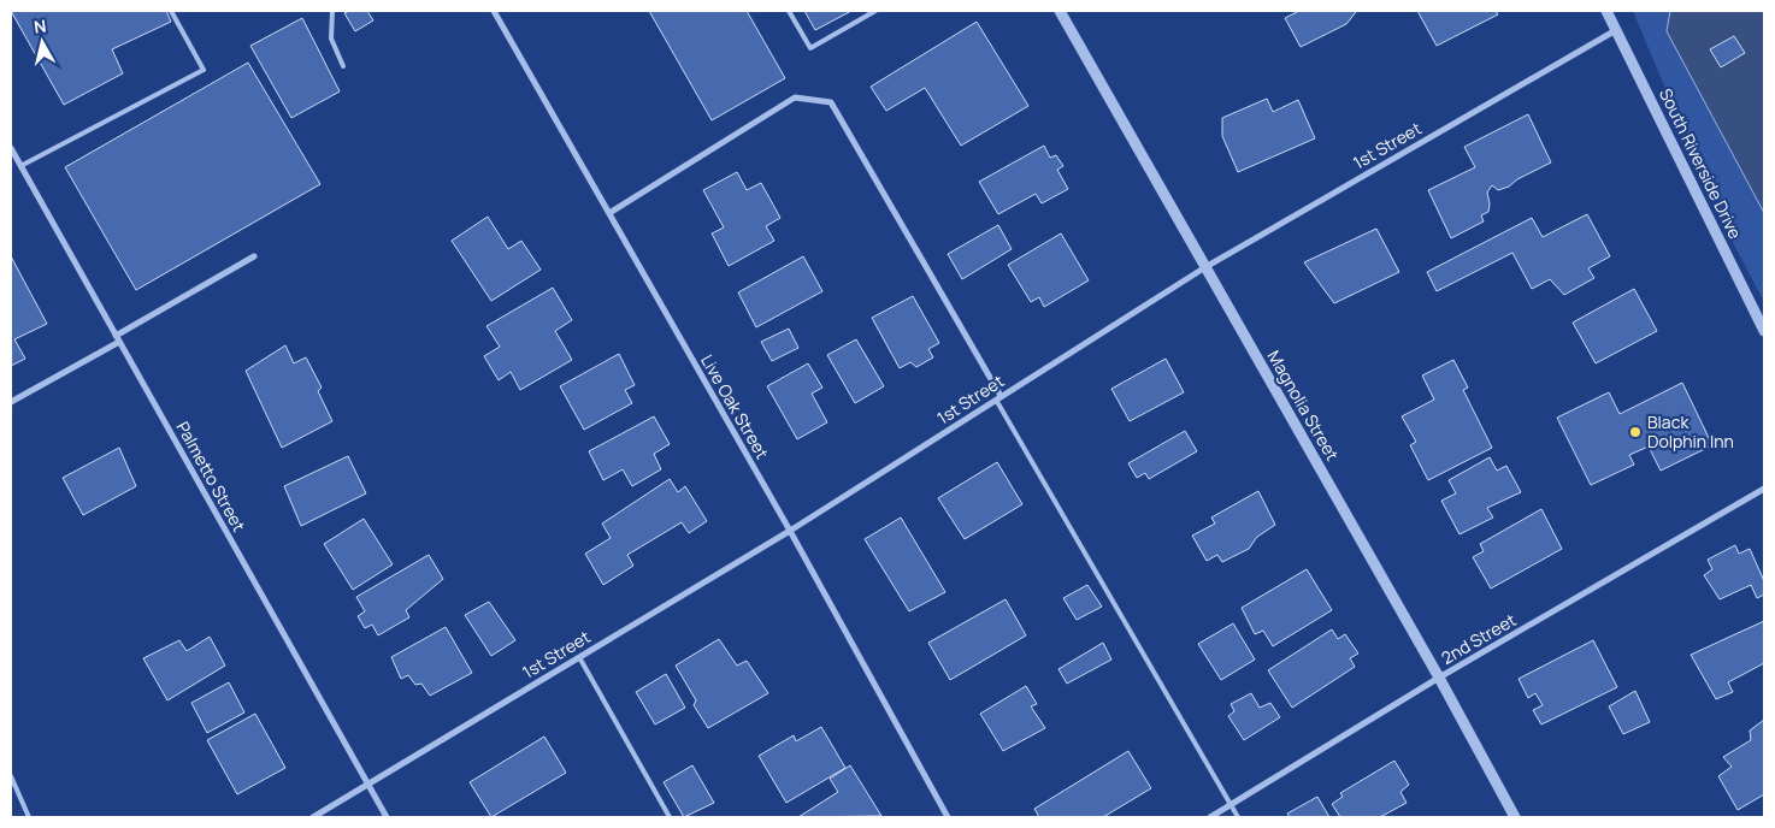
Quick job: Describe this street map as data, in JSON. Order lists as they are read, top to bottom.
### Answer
{
  "streets": {
    "street": [
      "1st Street",
      "South Riverside Drive",
      "Magnolia Street",
      "Live Oak Street",
      "Palmetto Street",
      "2nd Street"
    ]
  },
  "crossings": [
    ["1st Street", "South Riverside Drive"],
    ["1st Street", "Magnolia Street"],
    ["1st Street", "Live Oak Street"],
    ["1st Street", "Palmetto Street"],
    ["Magnolia Street", "2nd Street"]
  ],
  "places": ["Black Dolphin Inn"],
  "north": "top"
}
